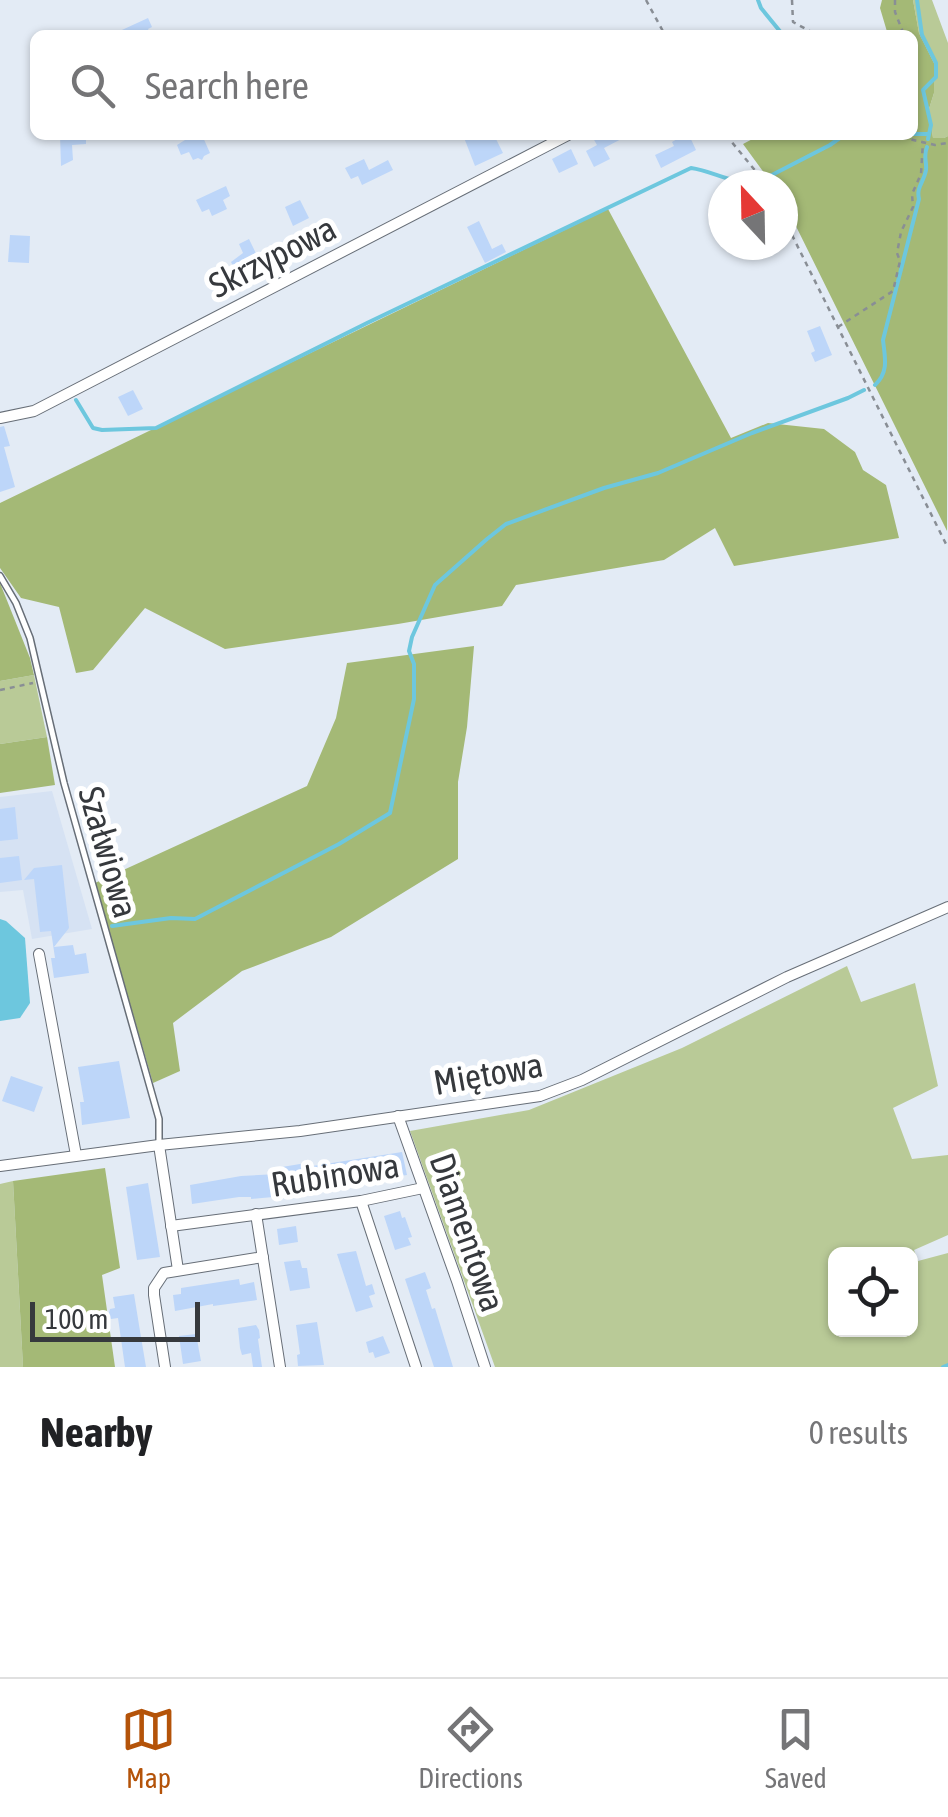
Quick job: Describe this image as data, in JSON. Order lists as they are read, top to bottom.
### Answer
{
  "streets": {
    "street": [
      "Skrzypowa",
      "Miętowa",
      "Rubinowa",
      "Diamentowa"
    ],
    "lane": ["Szałwiowa"]
  },
  "crossings": [
    ["Szałwiowa", "Miętowa"],
    ["Miętowa", "Diamentowa"],
    ["Rubinowa", "Diamentowa"]
  ],
  "scale_bar": "100 m",
  "north": "top",
  "page": {
    "search": "Search here",
    "scale": "100 m",
    "heading": ["Nearby", "0 results"],
    "nav": ["Map", "Directions", "Saved"]
  }
}
